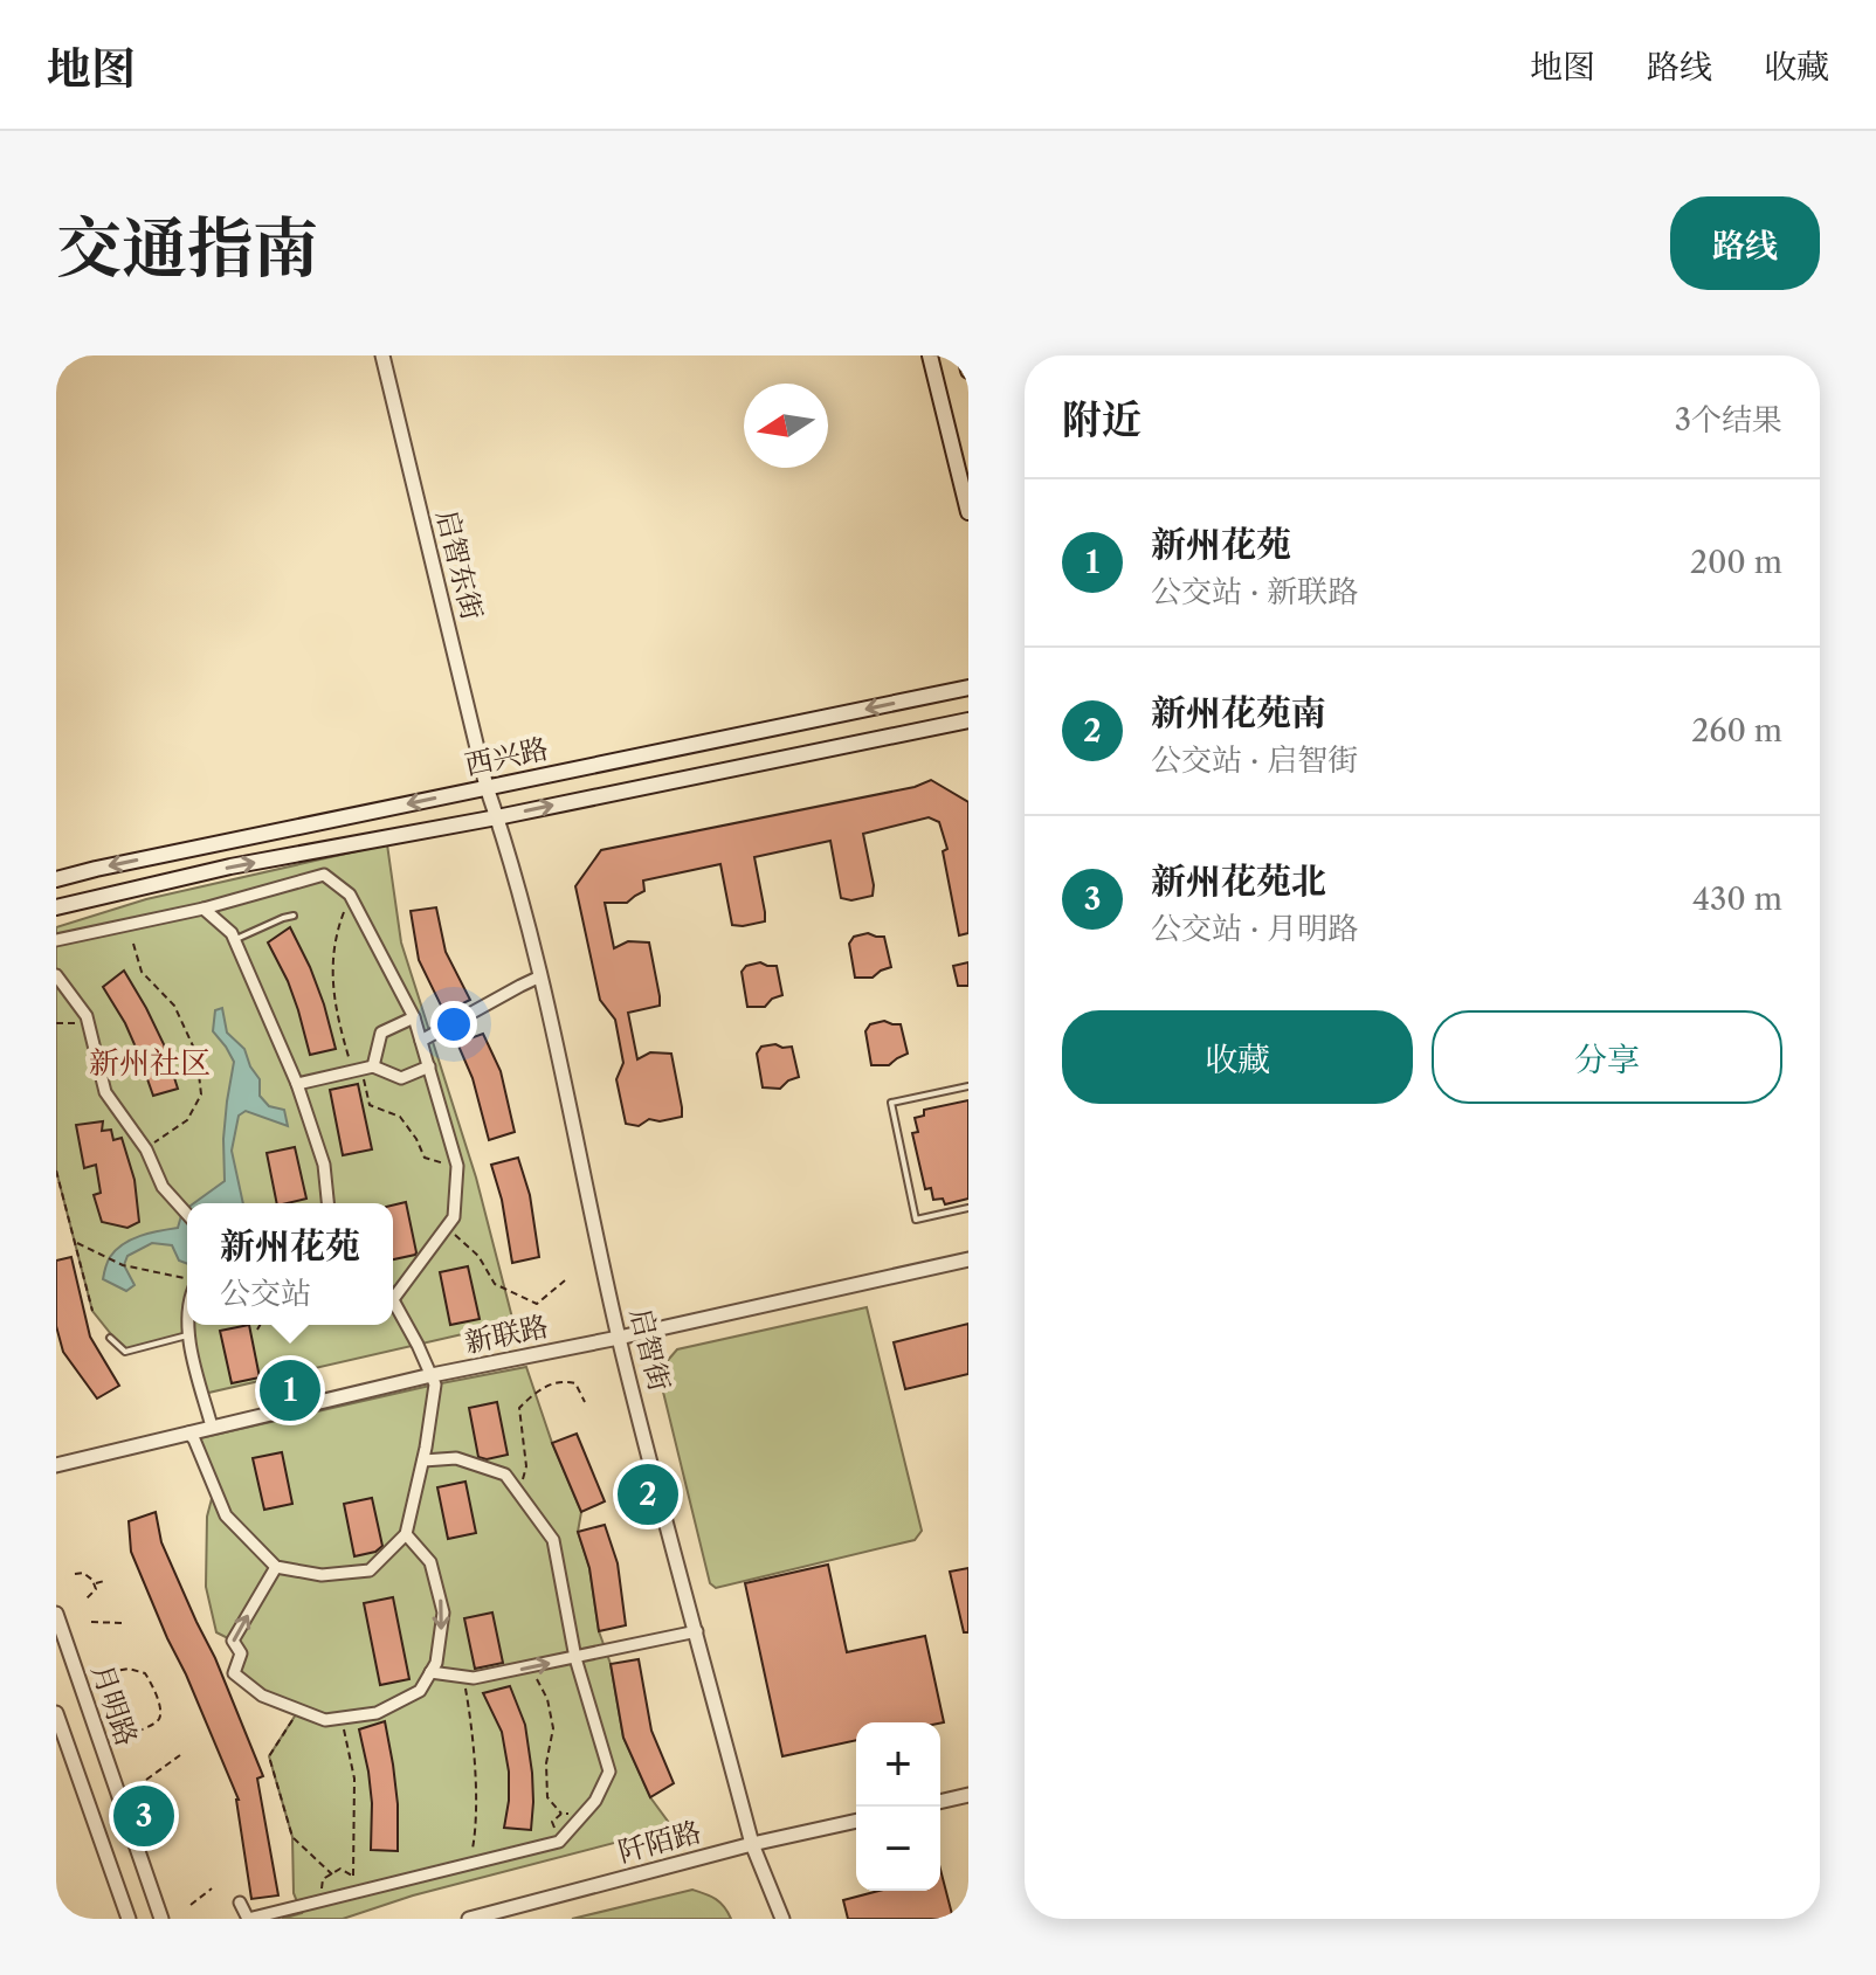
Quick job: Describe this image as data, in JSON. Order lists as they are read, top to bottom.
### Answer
{
  "streets": {
    "main road": ["西兴路"],
    "street": [
      "启智东街",
      "新联路",
      "启智街",
      "月明路",
      "阡陌路"
    ]
  },
  "crossings": [
    ["启智东街", "西兴路"],
    ["启智东街", "启智街"],
    ["西兴路", "启智街"],
    ["新联路", "启智街"],
    ["启智街", "阡陌路"]
  ],
  "districts": ["新州社区"],
  "north": "left",
  "page": {
    "header": "地图",
    "nav": ["地图", "路线", "收藏"],
    "title": "交通指南",
    "buttons": [
      "路线",
      ["收藏", "分享"]
    ],
    "heading": ["附近", "3个结果"],
    "list": [
      {
        "mark": "1",
        "name": "新州花苑",
        "note": "公交站 · 新联路",
        "value": "200 m"
      },
      {
        "mark": "2",
        "name": "新州花苑南",
        "note": "公交站 · 启智街",
        "value": "260 m"
      },
      {
        "mark": "3",
        "name": "新州花苑北",
        "note": "公交站 · 月明路",
        "value": "430 m"
      }
    ],
    "popup": ["新州花苑", "公交站"],
    "pins": ["1", "2", "3"],
    "map_buttons": ["+", "−"]
  }
}
